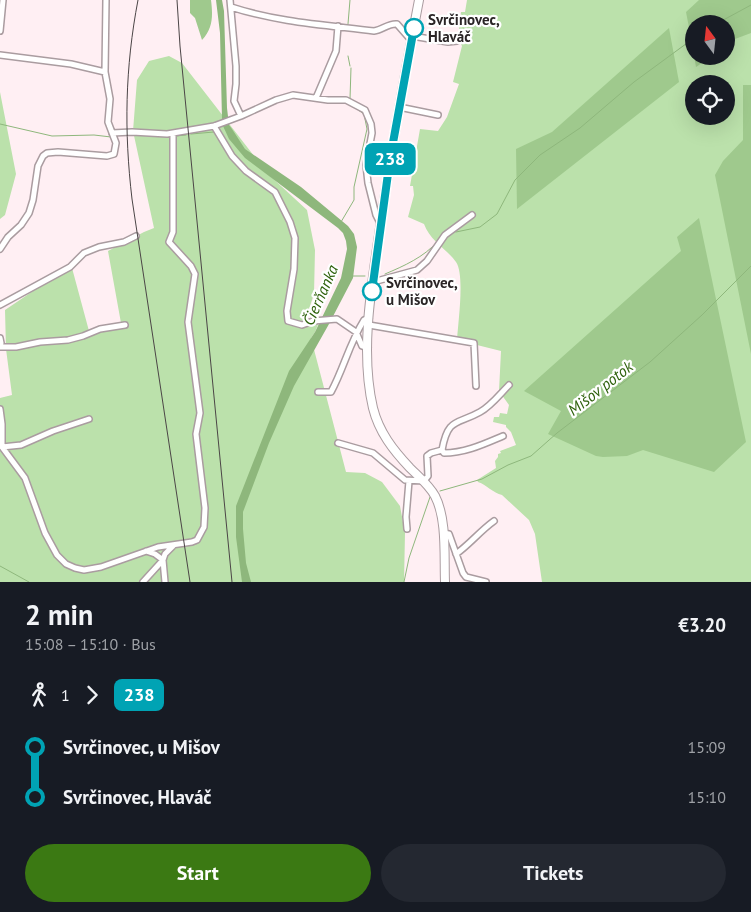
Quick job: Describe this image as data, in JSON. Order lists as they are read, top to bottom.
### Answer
{
  "water": ["Čierňanka", "Mišov potok"],
  "places": ["Svrčinovec, Hlaváč", "Svrčinovec, u Mišov"],
  "lines": ["bus line 238"],
  "north": "top",
  "page": {
    "on_map": "238",
    "heading": ["2 min", "15:08 – 15:10 · Bus", "€3.20"],
    "legs": ["1", "238"],
    "list": [
      {
        "name": "Svrčinovec, u Mišov",
        "value": "15:09"
      },
      {
        "name": "Svrčinovec, Hlaváč",
        "value": "15:10"
      }
    ],
    "buttons": ["Start", "Tickets"]
  }
}
